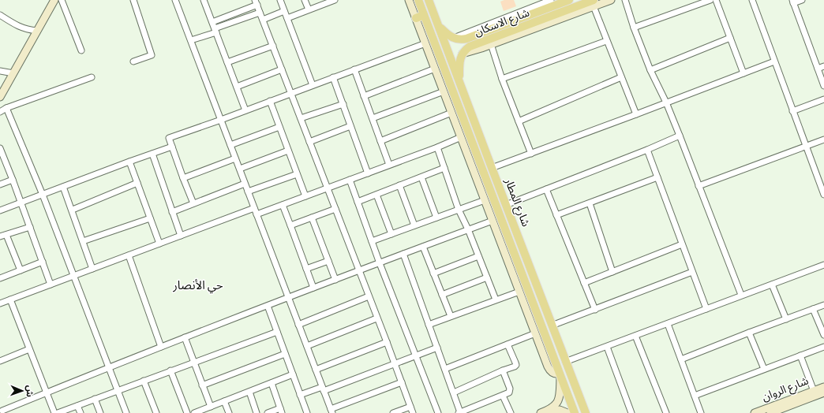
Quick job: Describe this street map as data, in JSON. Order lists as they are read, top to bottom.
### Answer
{
  "streets": {
    "main road": ["شارع الاسكان", "شارع المطار"],
    "street": ["شارع الروان"]
  },
  "crossings": [
    ["شارع الاسكان", "شارع المطار"]
  ],
  "districts": ["حي الأنصار"],
  "north": "right"
}
